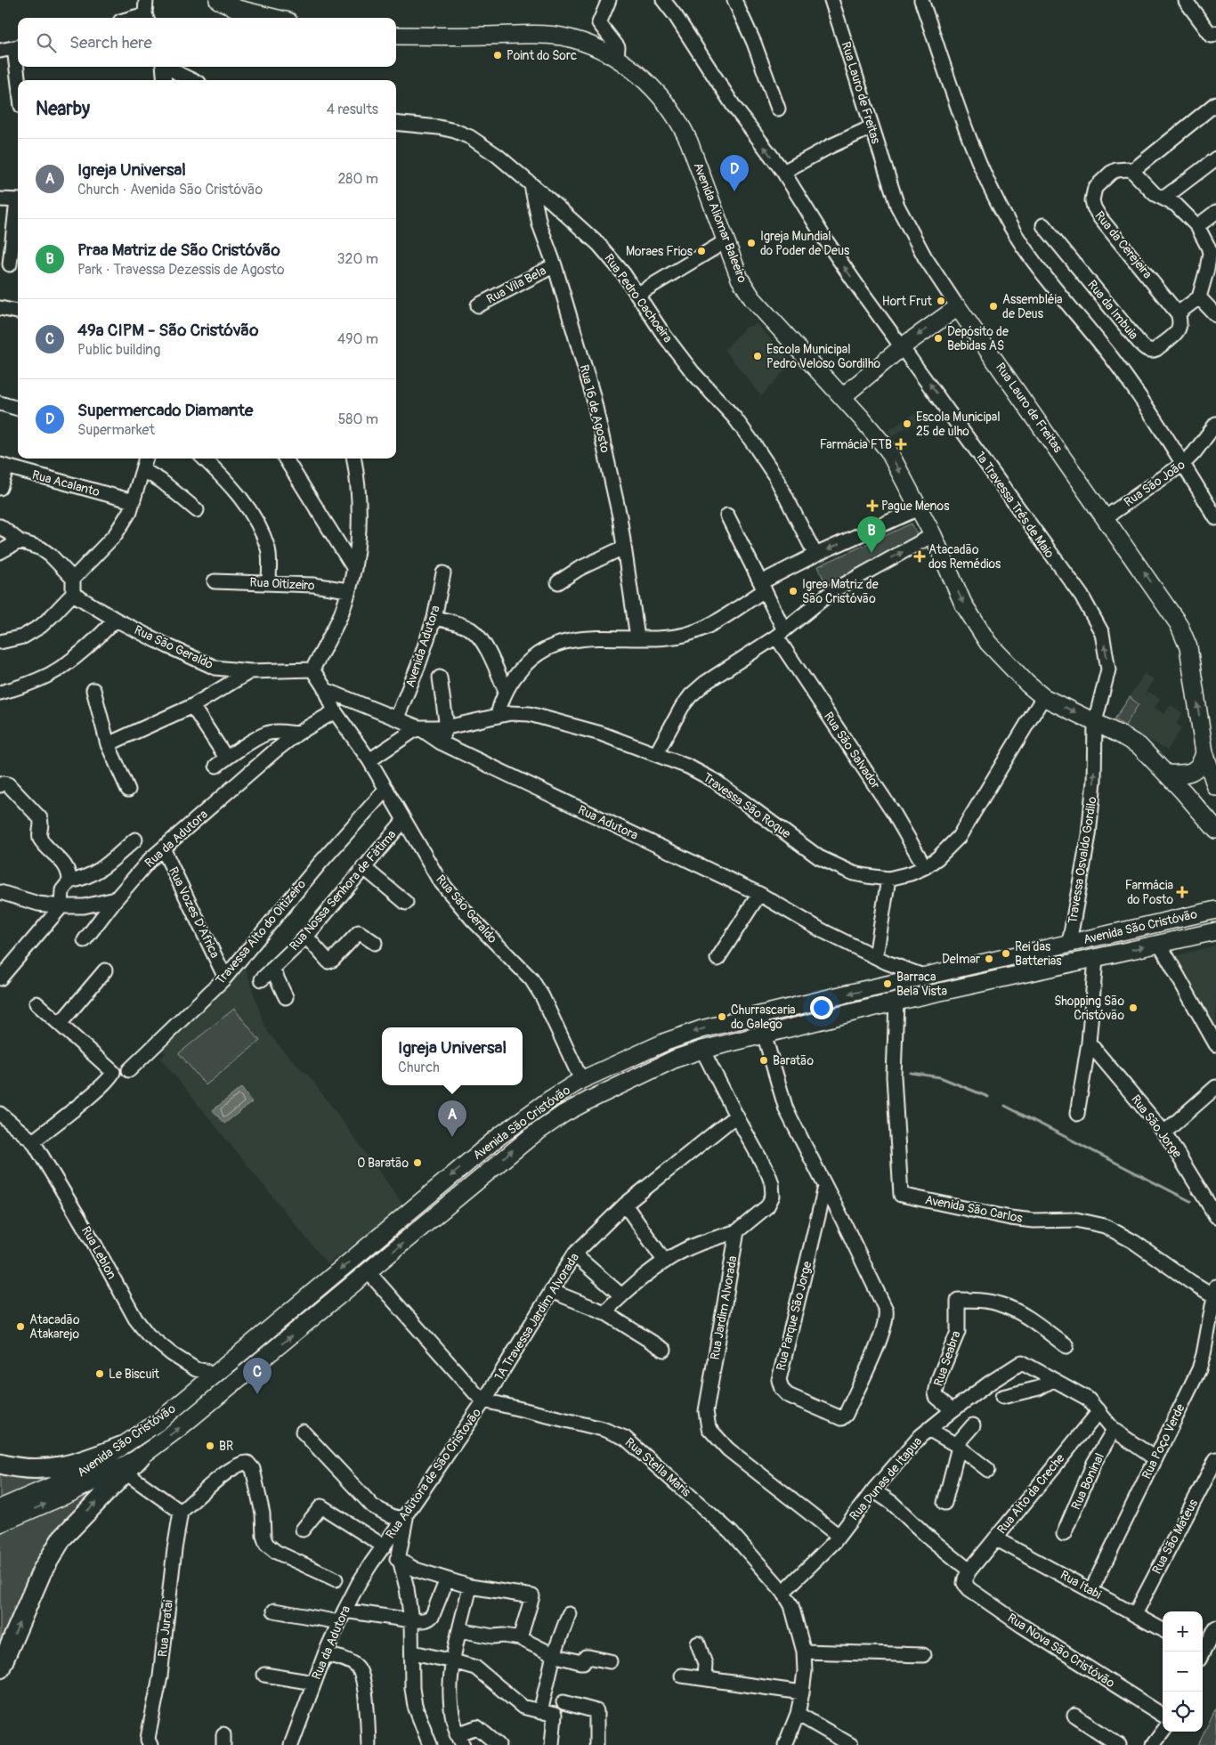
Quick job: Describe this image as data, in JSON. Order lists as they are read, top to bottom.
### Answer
{
  "streets": {
    "main road": ["Rua Lauro de Freitas", "Avenida Aliomar Baleeiro", "Avenida São Cristóvão"],
    "street": [
      "Rua da Cerejeira",
      "Rua Vila Bela",
      "Rua Pedro Cachoeira",
      "Rua da Imbuia",
      "Rua 16 de Agosto",
      "Rua Acalanto",
      "Rua São João",
      "1ª Travessa Três de Maio",
      "Rua Oitizeiro",
      "Avenida Adutora",
      "Rua São Geraldo",
      "Rua São Salvador",
      "Travessa São Roque",
      "Rua Adutora",
      "Rua da Adutora",
      "Travessa Osvaldo Gordilo",
      "Rua Nossa Senhora de Fàtima",
      "Rua Vozes D'Africa",
      "Travessa Alto do Oitizeiro",
      "Rua São Jorge",
      "Avenida São Carlos",
      "Rua Leblon",
      "Rua Jardim Alvorada",
      "Rua Parque São Jorge",
      "1A Travessa Jardim Alvorada",
      "Rua Seabra",
      "Rua Poço Verde",
      "Rua Stella Maris",
      "Rua Adutora de São Cristovão",
      "Rua Dunas de Itapua",
      "Rua Boninal",
      "Rua Alto da Creche",
      "Rua São Mateus",
      "Rua Itabi",
      "Rua Juratai",
      "Rua Nova São Cristóvão"
    ]
  },
  "crossings": [
    ["Rua Lauro de Freitas", "Rua São João"],
    ["Avenida Aliomar Baleeiro", "1ª Travessa Três de Maio"],
    ["Avenida Aliomar Baleeiro", "Travessa São Roque"],
    ["Avenida Aliomar Baleeiro", "Travessa Osvaldo Gordilo"],
    ["Rua da Cerejeira", "Rua da Imbuia"],
    ["Rua Vila Bela", "Rua 16 de Agosto"],
    ["Rua Pedro Cachoeira", "Rua 16 de Agosto"],
    ["1ª Travessa Três de Maio", "Travessa Osvaldo Gordilo"],
    ["Avenida Adutora", "Rua Adutora"],
    ["Rua São Geraldo", "Rua Adutora"],
    ["Rua São Geraldo", "Rua da Adutora"],
    ["Rua São Geraldo", "Rua Nossa Senhora de Fàtima"],
    ["Rua São Geraldo", "Avenida São Cristóvão"],
    ["Rua São Geraldo", "Travessa Alto do Oitizeiro"],
    ["Rua São Salvador", "Travessa São Roque"],
    ["Travessa São Roque", "Rua Adutora"],
    ["Rua Adutora", "Avenida São Cristóvão"],
    ["Rua da Adutora", "Rua Vozes D'Africa"],
    ["Rua da Adutora", "Rua Adutora de São Cristovão"],
    ["Travessa Osvaldo Gordilo", "Avenida São Cristóvão"],
    ["Rua Vozes D'Africa", "Travessa Alto do Oitizeiro"],
    ["Avenida São Cristóvão", "Avenida São Carlos"],
    ["Avenida São Cristóvão", "Rua Leblon"],
    ["Avenida São Cristóvão", "Rua Parque São Jorge"],
    ["Avenida São Cristóvão", "Rua Stella Maris"],
    ["Avenida São Carlos", "Rua Poço Verde"],
    ["Rua Jardim Alvorada", "Rua Dunas de Itapua"],
    ["1A Travessa Jardim Alvorada", "Rua Stella Maris"],
    ["1A Travessa Jardim Alvorada", "Rua Adutora de São Cristovão"],
    ["Rua Seabra", "Rua Dunas de Itapua"],
    ["Rua Poço Verde", "Rua Itabi"],
    ["Rua Stella Maris", "Rua Adutora de São Cristovão"],
    ["Rua Stella Maris", "Rua Dunas de Itapua"],
    ["Rua Dunas de Itapua", "Rua Nova São Cristóvão"],
    ["Rua Alto da Creche", "Rua Itabi"],
    ["Rua Alto da Creche", "Rua Nova São Cristóvão"],
    ["Rua São Mateus", "Rua Itabi"]
  ],
  "one_way": ["1ª Travessa Três de Maio", "Travessa Osvaldo Gordilo"],
  "places": {
    "other": [
      "Point do Sorc",
      "Igreja Mundial do Poder de Deus",
      "Moraes Frios",
      "Hort Frut",
      "Assembléia de Deus",
      "Depósito de Bebidas AS",
      "Escola Municipal Pedro Veloso Gordilho",
      "Escola Municipal 25 de ulho",
      "Igrea Matriz de São Cristóvão",
      "Rei das Batterias",
      "Delmar",
      "Barraca Bela Vista",
      "Shopping São Cristóvão",
      "Churrascaria do Galego",
      "Baratão",
      "O Baratão",
      "Atacadão Atakarejo",
      "Le Biscuit",
      "BR"
    ],
    "health": [
      "Farmácia FTB",
      "Pague Menos",
      "Atacadão dos Remédios",
      "Farmácia do Posto"
    ]
  },
  "page": {
    "search": "Search here",
    "heading": ["Nearby", "4 results"],
    "list": [
      {
        "mark": "A",
        "name": "Igreja Universal",
        "note": "Church · Avenida São Cristóvão",
        "value": "280 m"
      },
      {
        "mark": "B",
        "name": "Praa Matriz de São Cristóvão",
        "note": "Park · Travessa Dezessis de Agosto",
        "value": "320 m"
      },
      {
        "mark": "C",
        "name": "49ª CIPM - São Cristóvão",
        "note": "Public building",
        "value": "490 m"
      },
      {
        "mark": "D",
        "name": "Supermercado Diamante",
        "note": "Supermarket",
        "value": "580 m"
      }
    ],
    "pins": [
      "D",
      "B",
      "A",
      "C"
    ],
    "popup": ["Igreja Universal", "Church"],
    "map_buttons": ["+", "−"]
  }
}
